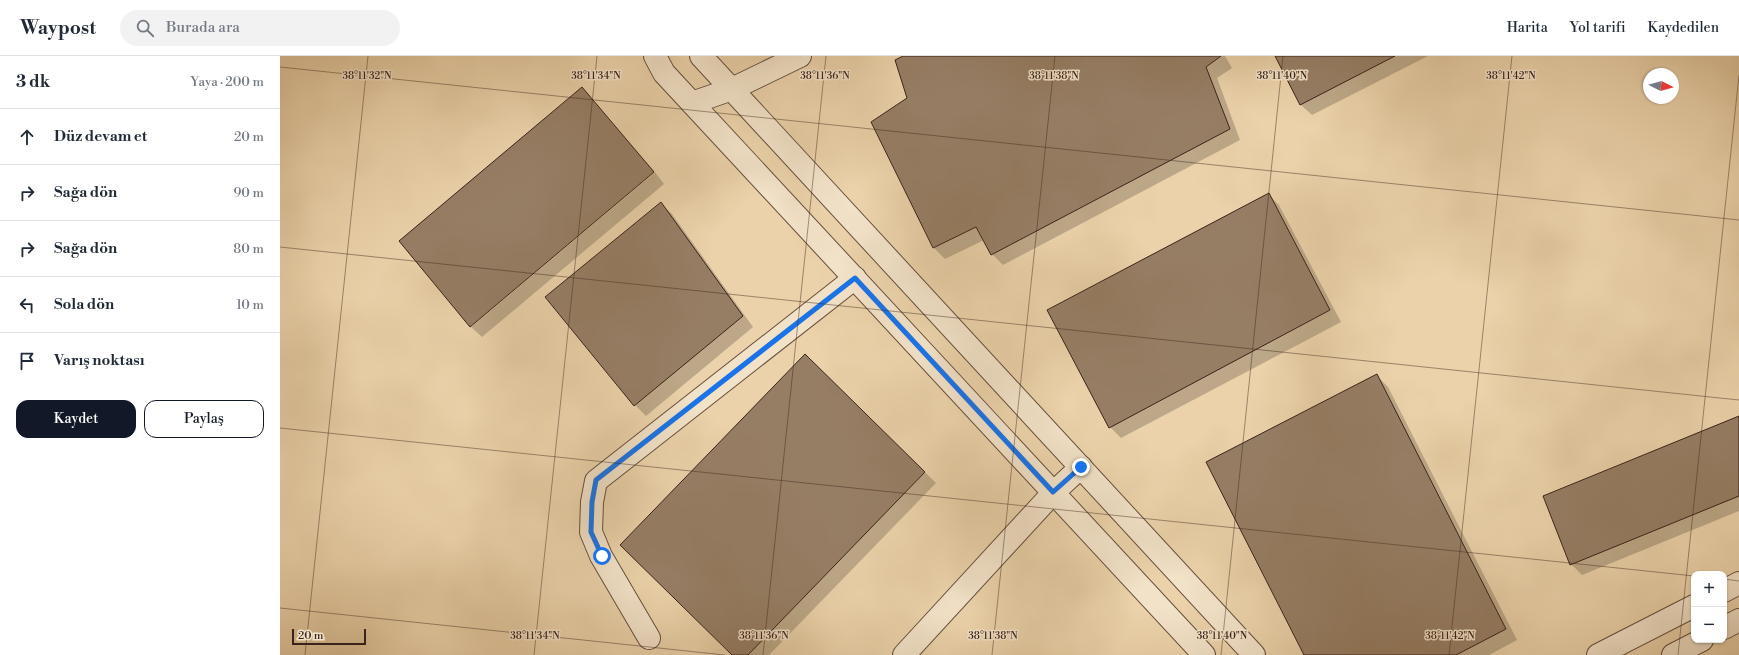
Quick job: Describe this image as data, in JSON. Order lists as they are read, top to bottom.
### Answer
{
  "scale_bar": "20 m",
  "north": "right",
  "page": {
    "header": "Waypost",
    "search": "Burada ara",
    "nav": ["Harita", "Yol tarifi", "Kaydedilen"],
    "heading": ["3 dk", "Yaya · 200 m"],
    "list": [
      ["Düz devam et", "20 m"],
      ["Sağa dön", "90 m"],
      ["Sağa dön", "80 m"],
      ["Sola dön", "10 m"],
      "Varış noktası"
    ],
    "buttons": ["Kaydet", "Paylaş"],
    "map_buttons": ["+", "−"],
    "scale": "20 m"
  },
  "coordinates": [
    "38°11'32\"N",
    "38°11'34\"N",
    "38°11'36\"N",
    "38°11'38\"N",
    "38°11'40\"N",
    "38°11'42\"N"
  ]
}
